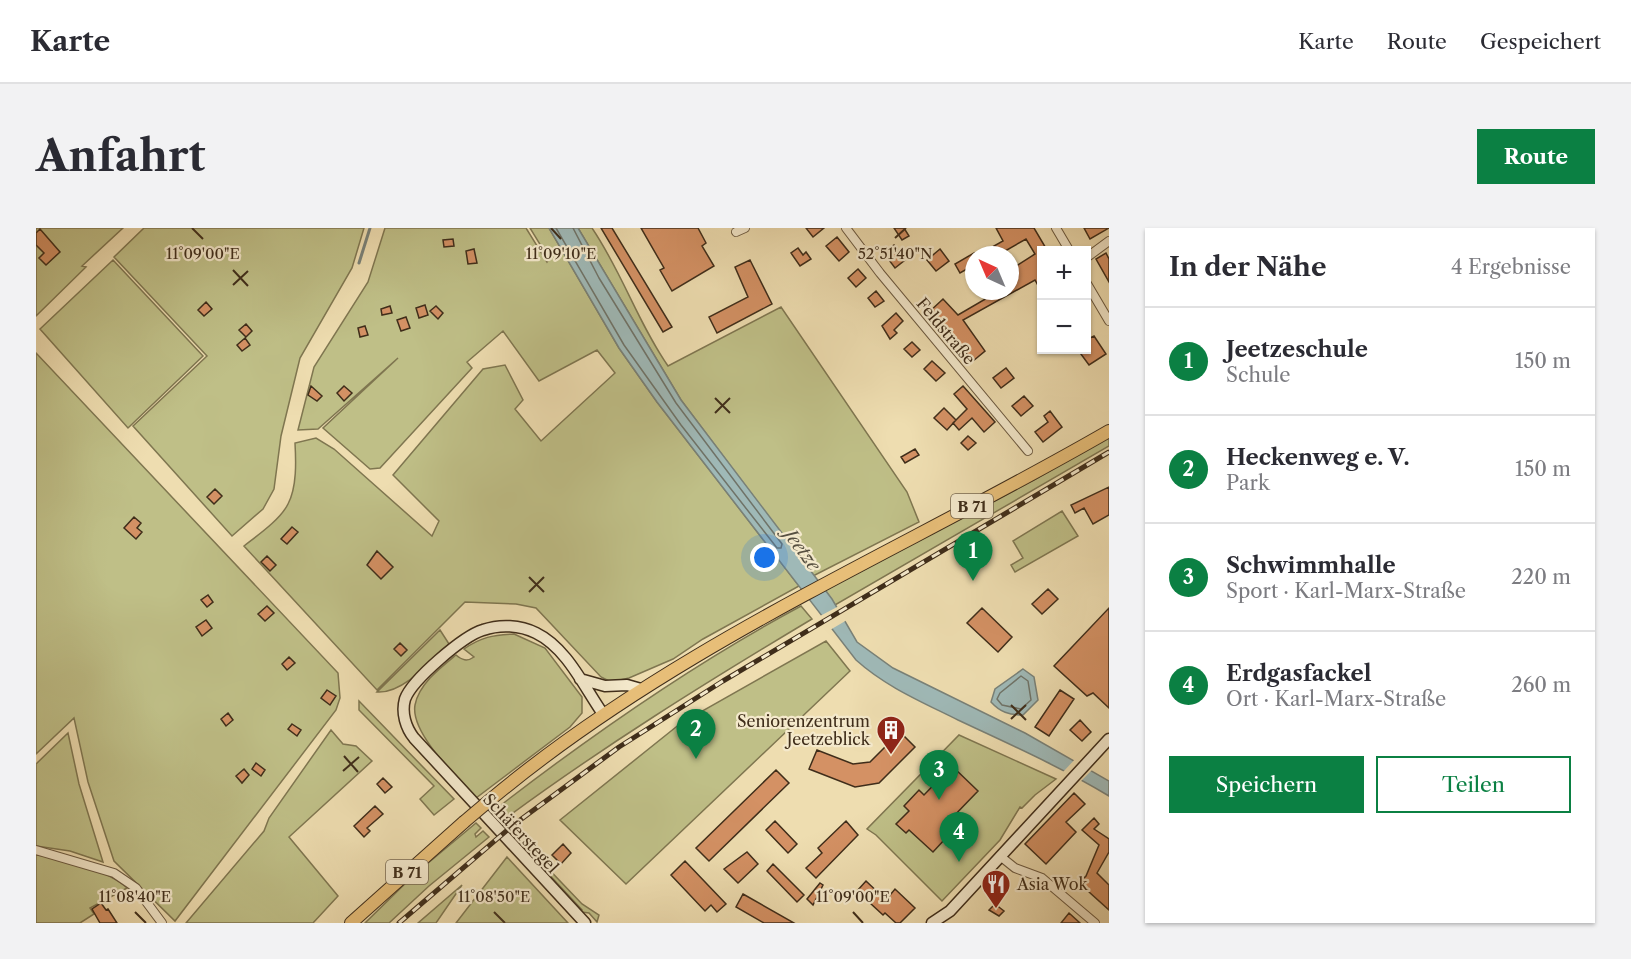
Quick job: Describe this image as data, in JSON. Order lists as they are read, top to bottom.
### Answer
{
  "streets": {
    "main road": ["B 71", "Schäferstegel"],
    "street": ["Feldstraße"]
  },
  "water": ["Jeetze"],
  "places": {
    "building": ["Seniorenzentrum Jeetzeblick"],
    "restaurant": ["Asia Wok"]
  },
  "north": "top left",
  "page": {
    "header": "Karte",
    "nav": ["Karte", "Route", "Gespeichert"],
    "buttons": [
      "Route",
      ["Speichern", "Teilen"]
    ],
    "title": "Anfahrt",
    "heading": ["In der Nähe", "4 Ergebnisse"],
    "map_buttons": ["+", "−"],
    "list": [
      {
        "mark": "1",
        "name": "Jeetzeschule",
        "note": "Schule",
        "value": "150 m"
      },
      {
        "mark": "2",
        "name": "Heckenweg e. V.",
        "note": "Park",
        "value": "150 m"
      },
      {
        "mark": "3",
        "name": "Schwimmhalle",
        "note": "Sport · Karl-Marx-Straße",
        "value": "220 m"
      },
      {
        "mark": "4",
        "name": "Erdgasfackel",
        "note": "Ort · Karl-Marx-Straße",
        "value": "260 m"
      }
    ],
    "pins": [
      "1",
      "2",
      "3",
      "4"
    ]
  },
  "coordinates": [
    "52°51'40\"N",
    "11°09'00\"E",
    "11°09'10\"E",
    "11°08'40\"E",
    "11°08'50\"E"
  ]
}
